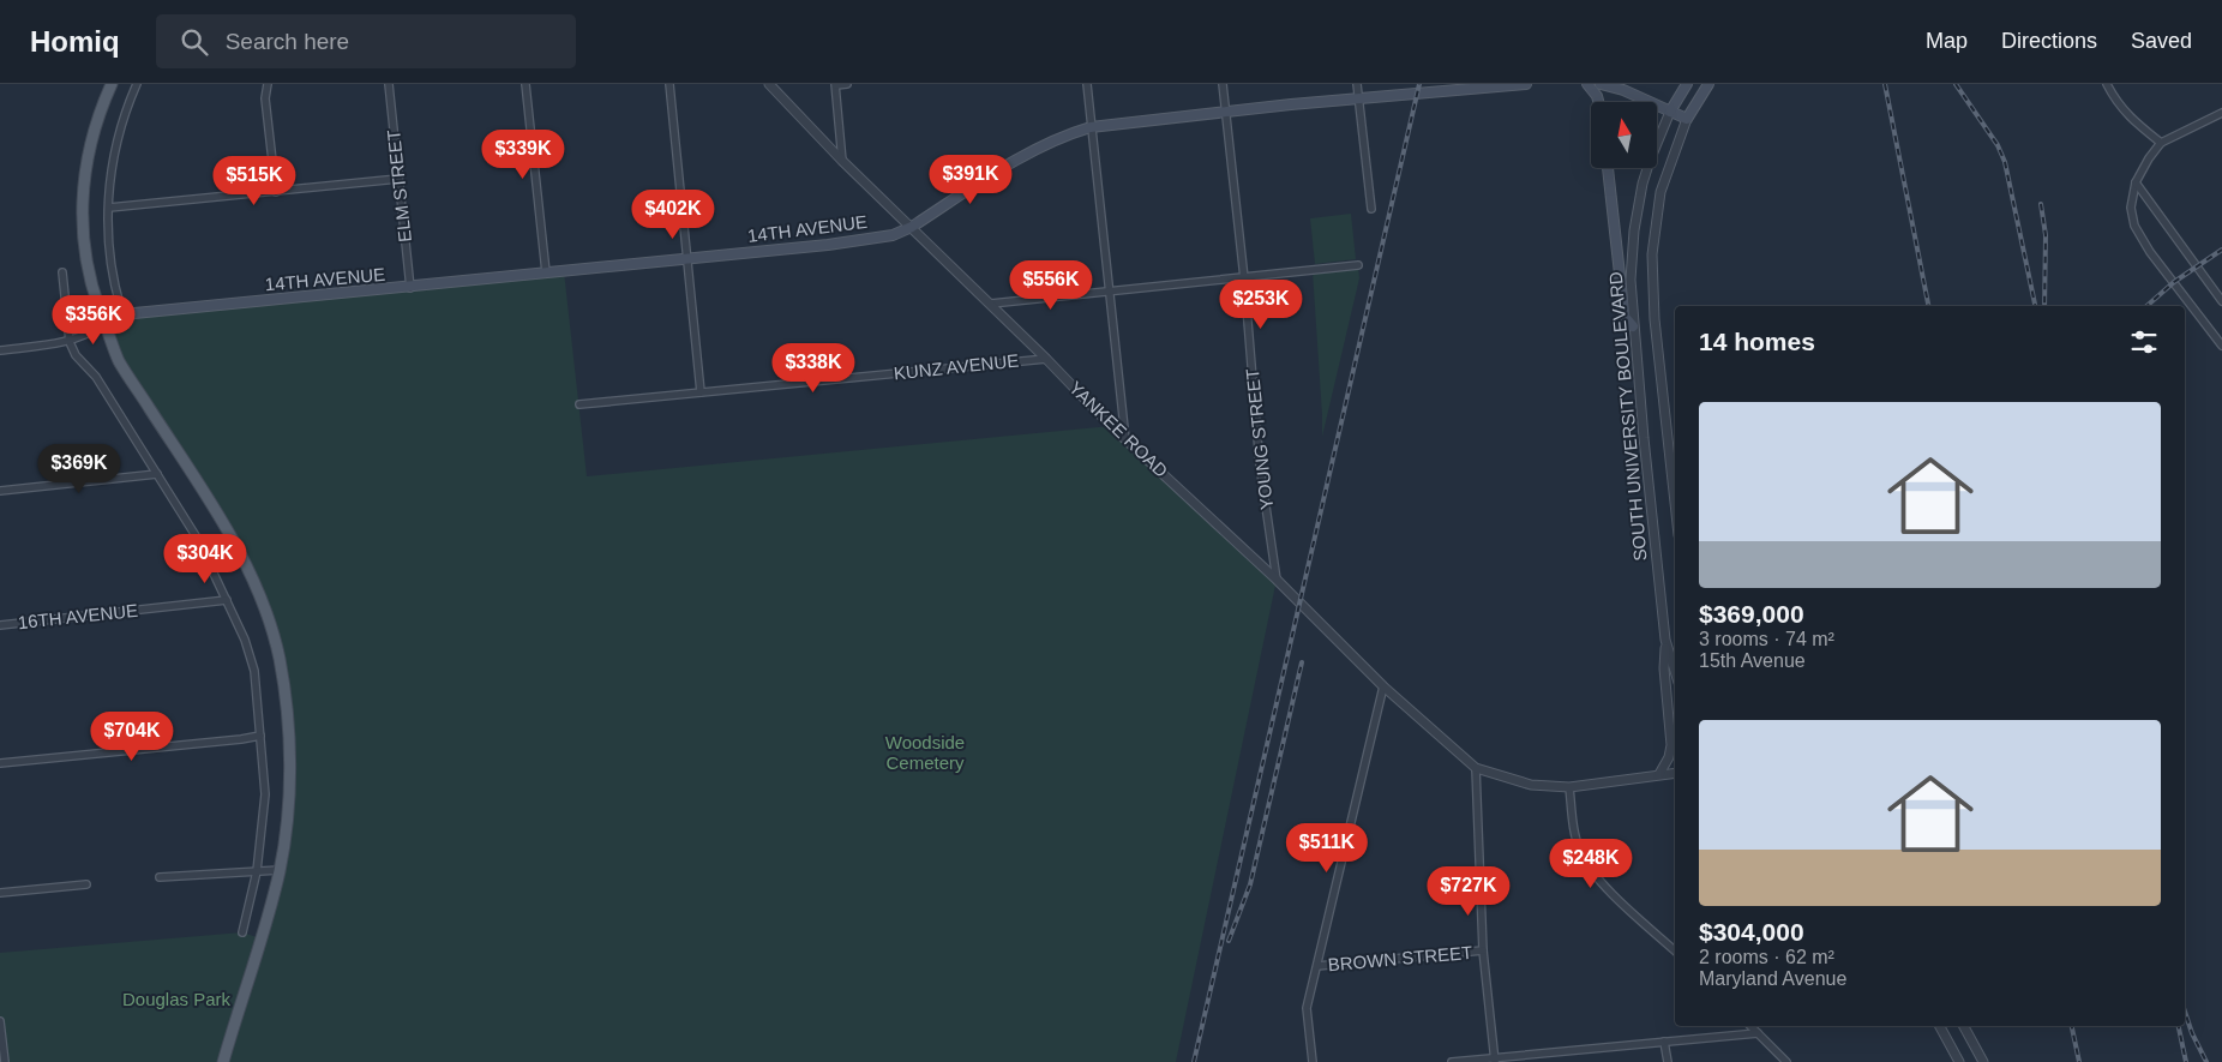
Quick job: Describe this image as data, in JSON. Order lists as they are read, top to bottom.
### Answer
{
  "streets": {
    "main road": ["14TH AVENUE", "SOUTH UNIVERSITY BOULEVARD"],
    "street": [
      "ELM STREET",
      "KUNZ AVENUE",
      "YANKEE ROAD",
      "YOUNG STREET",
      "16TH AVENUE",
      "BROWN STREET"
    ]
  },
  "crossings": [
    ["ELM STREET", "14TH AVENUE"],
    ["14TH AVENUE", "YANKEE ROAD"],
    ["14TH AVENUE", "YOUNG STREET"],
    ["KUNZ AVENUE", "YANKEE ROAD"],
    ["YANKEE ROAD", "YOUNG STREET"]
  ],
  "parks": ["Woodside Cemetery", "Douglas Park"],
  "north": "top",
  "page": {
    "header": "Homiq",
    "search": "Search here",
    "nav": ["Map", "Directions", "Saved"],
    "price": [
      "$339K",
      "$391K",
      "$515K",
      "$402K",
      "$556K",
      "$253K",
      "$356K",
      "$338K",
      "$369K",
      "$304K",
      "$704K",
      "$511K",
      "$248K",
      "$727K"
    ],
    "heading": "14 homes",
    "list": [
      {
        "name": "$369,000",
        "note": "3 rooms · 74 m² · 15th Avenue"
      },
      {
        "name": "$304,000",
        "note": "2 rooms · 62 m² · Maryland Avenue"
      }
    ]
  }
}
